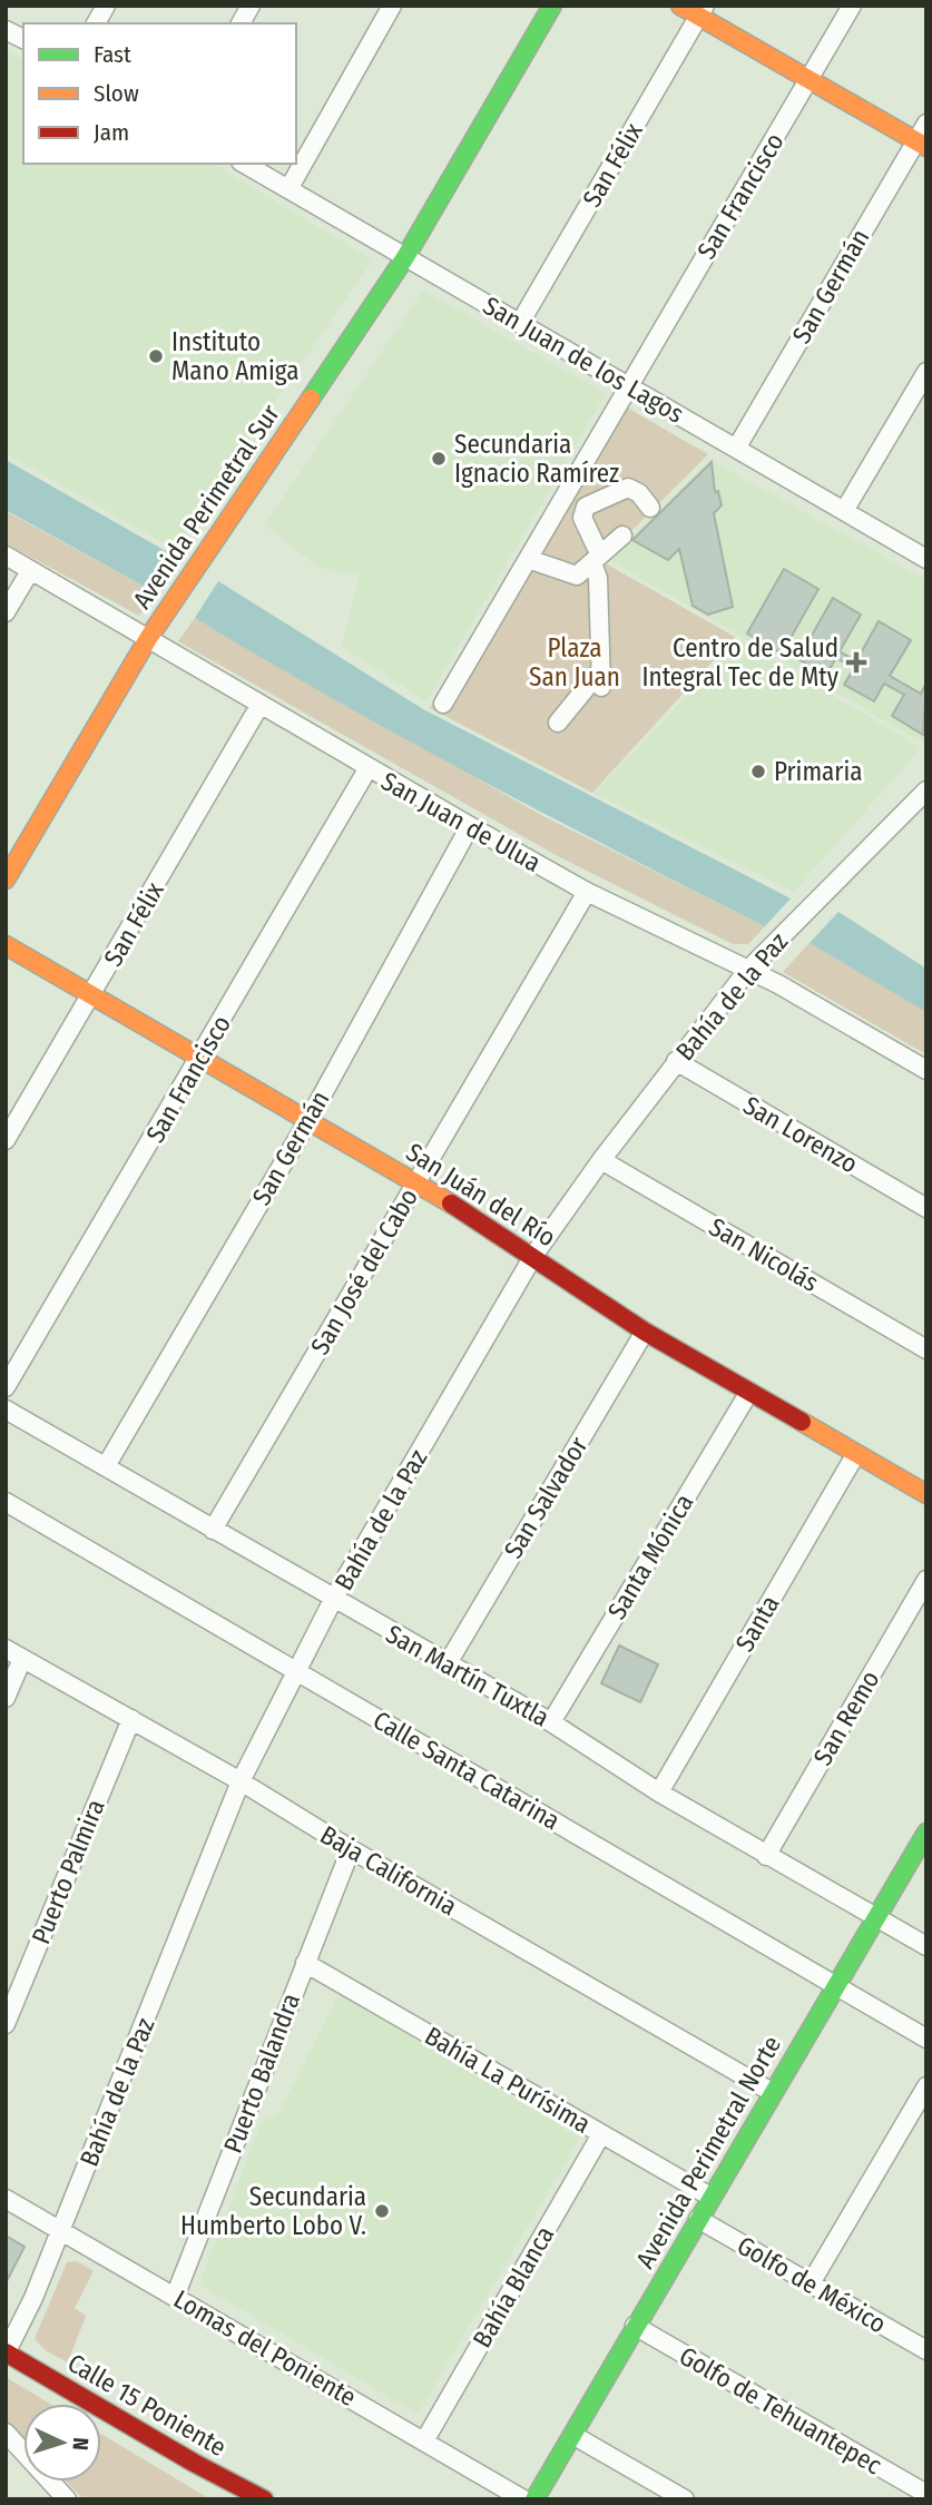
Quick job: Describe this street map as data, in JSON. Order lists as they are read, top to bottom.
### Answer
{
  "streets": {
    "street": [
      "San Félix",
      "San Francisco",
      "San Germán",
      "San Juan de los Lagos",
      "Avenida Perimetral Sur",
      "San Juan de Ulua",
      "Bahía de la Paz",
      "San Lorenzo",
      "San Juán del Río",
      "San Nicolás",
      "San José del Cabo",
      "San Salvador",
      "Santa Mónica",
      "Santa",
      "San Martín Tuxtla",
      "San Remo",
      "Calle Santa Catarina",
      "Baja California",
      "Puerto Palmira",
      "Puerto Balandra",
      "Bahía La Purísima",
      "Avenida Perimetral Norte",
      "Golfo de México",
      "Bahía Blanca",
      "Lomas del Poniente",
      "Calle 15 Poniente",
      "Golfo de Tehuantepec"
    ]
  },
  "crossings": [
    ["San Félix", "San Juan de los Lagos"],
    ["San Félix", "San Juan de Ulua"],
    ["San Félix", "San Juán del Río"],
    ["San Francisco", "San Juan de los Lagos"],
    ["San Francisco", "San Juan de Ulua"],
    ["San Francisco", "San Juán del Río"],
    ["San Germán", "San Juan de los Lagos"],
    ["San Germán", "San Juan de Ulua"],
    ["San Germán", "San Juán del Río"],
    ["San Germán", "San Martín Tuxtla"],
    ["San Juan de los Lagos", "Avenida Perimetral Sur"],
    ["Avenida Perimetral Sur", "San Juan de Ulua"],
    ["San Juan de Ulua", "Bahía de la Paz"],
    ["San Juan de Ulua", "San José del Cabo"],
    ["Bahía de la Paz", "San Lorenzo"],
    ["Bahía de la Paz", "San Juán del Río"],
    ["Bahía de la Paz", "San Nicolás"],
    ["Bahía de la Paz", "San Martín Tuxtla"],
    ["Bahía de la Paz", "Calle Santa Catarina"],
    ["Bahía de la Paz", "Baja California"],
    ["Bahía de la Paz", "Lomas del Poniente"],
    ["Bahía de la Paz", "Calle 15 Poniente"],
    ["San Juán del Río", "San José del Cabo"],
    ["San Juán del Río", "San Salvador"],
    ["San Juán del Río", "Santa Mónica"],
    ["San Juán del Río", "Santa"],
    ["San José del Cabo", "San Martín Tuxtla"],
    ["San Salvador", "San Martín Tuxtla"],
    ["Santa Mónica", "San Martín Tuxtla"],
    ["Santa", "San Martín Tuxtla"],
    ["San Martín Tuxtla", "San Remo"],
    ["San Martín Tuxtla", "Avenida Perimetral Norte"],
    ["Calle Santa Catarina", "Avenida Perimetral Norte"],
    ["Baja California", "Puerto Palmira"],
    ["Baja California", "Puerto Balandra"],
    ["Baja California", "Avenida Perimetral Norte"],
    ["Puerto Balandra", "Bahía La Purísima"],
    ["Puerto Balandra", "Lomas del Poniente"],
    ["Bahía La Purísima", "Avenida Perimetral Norte"],
    ["Bahía La Purísima", "Bahía Blanca"],
    ["Avenida Perimetral Norte", "Golfo de México"],
    ["Avenida Perimetral Norte", "Golfo de Tehuantepec"],
    ["Bahía Blanca", "Lomas del Poniente"]
  ],
  "parks": ["Plaza San Juan"],
  "places": {
    "other": [
      "Instituto Mano Amiga",
      "Secundaria Ignacio Ramírez",
      "Primaria",
      "Secundaria Humberto Lobo V."
    ],
    "health": ["Centro de Salud Integral Tec de Mty"]
  },
  "legend": ["Fast", "Slow", "Jam"],
  "north": "right"
}
